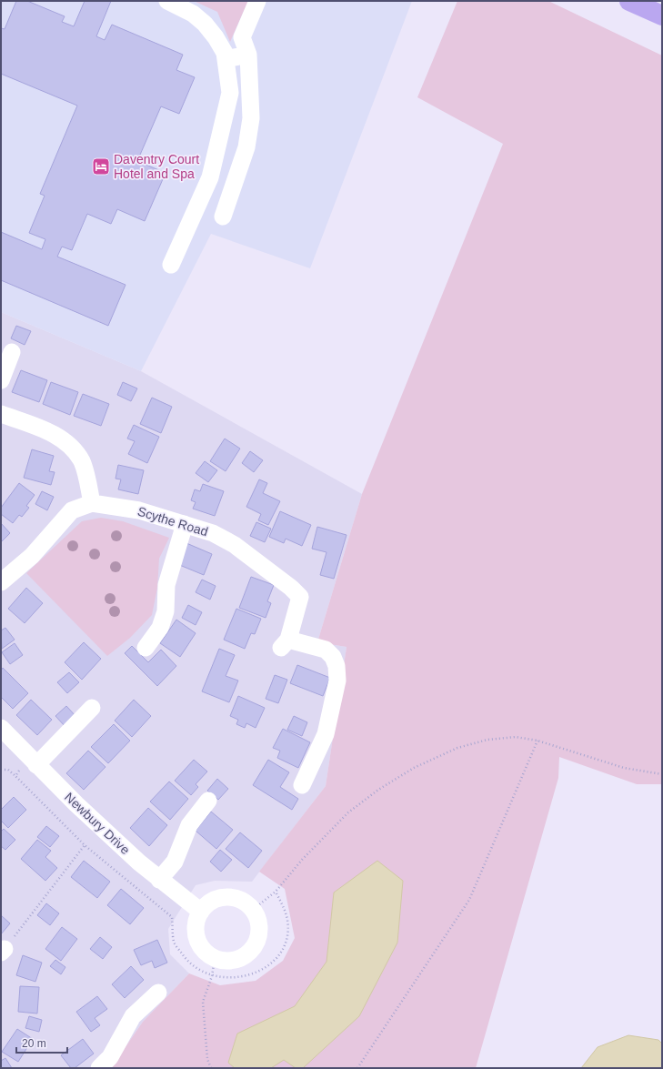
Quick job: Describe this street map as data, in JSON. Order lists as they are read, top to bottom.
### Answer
{
  "streets": {
    "street": ["Scythe Road", "Newbury Drive"]
  },
  "places": {
    "hotel": ["Daventry Court Hotel and Spa"]
  },
  "scale_bar": "20 m"
}
